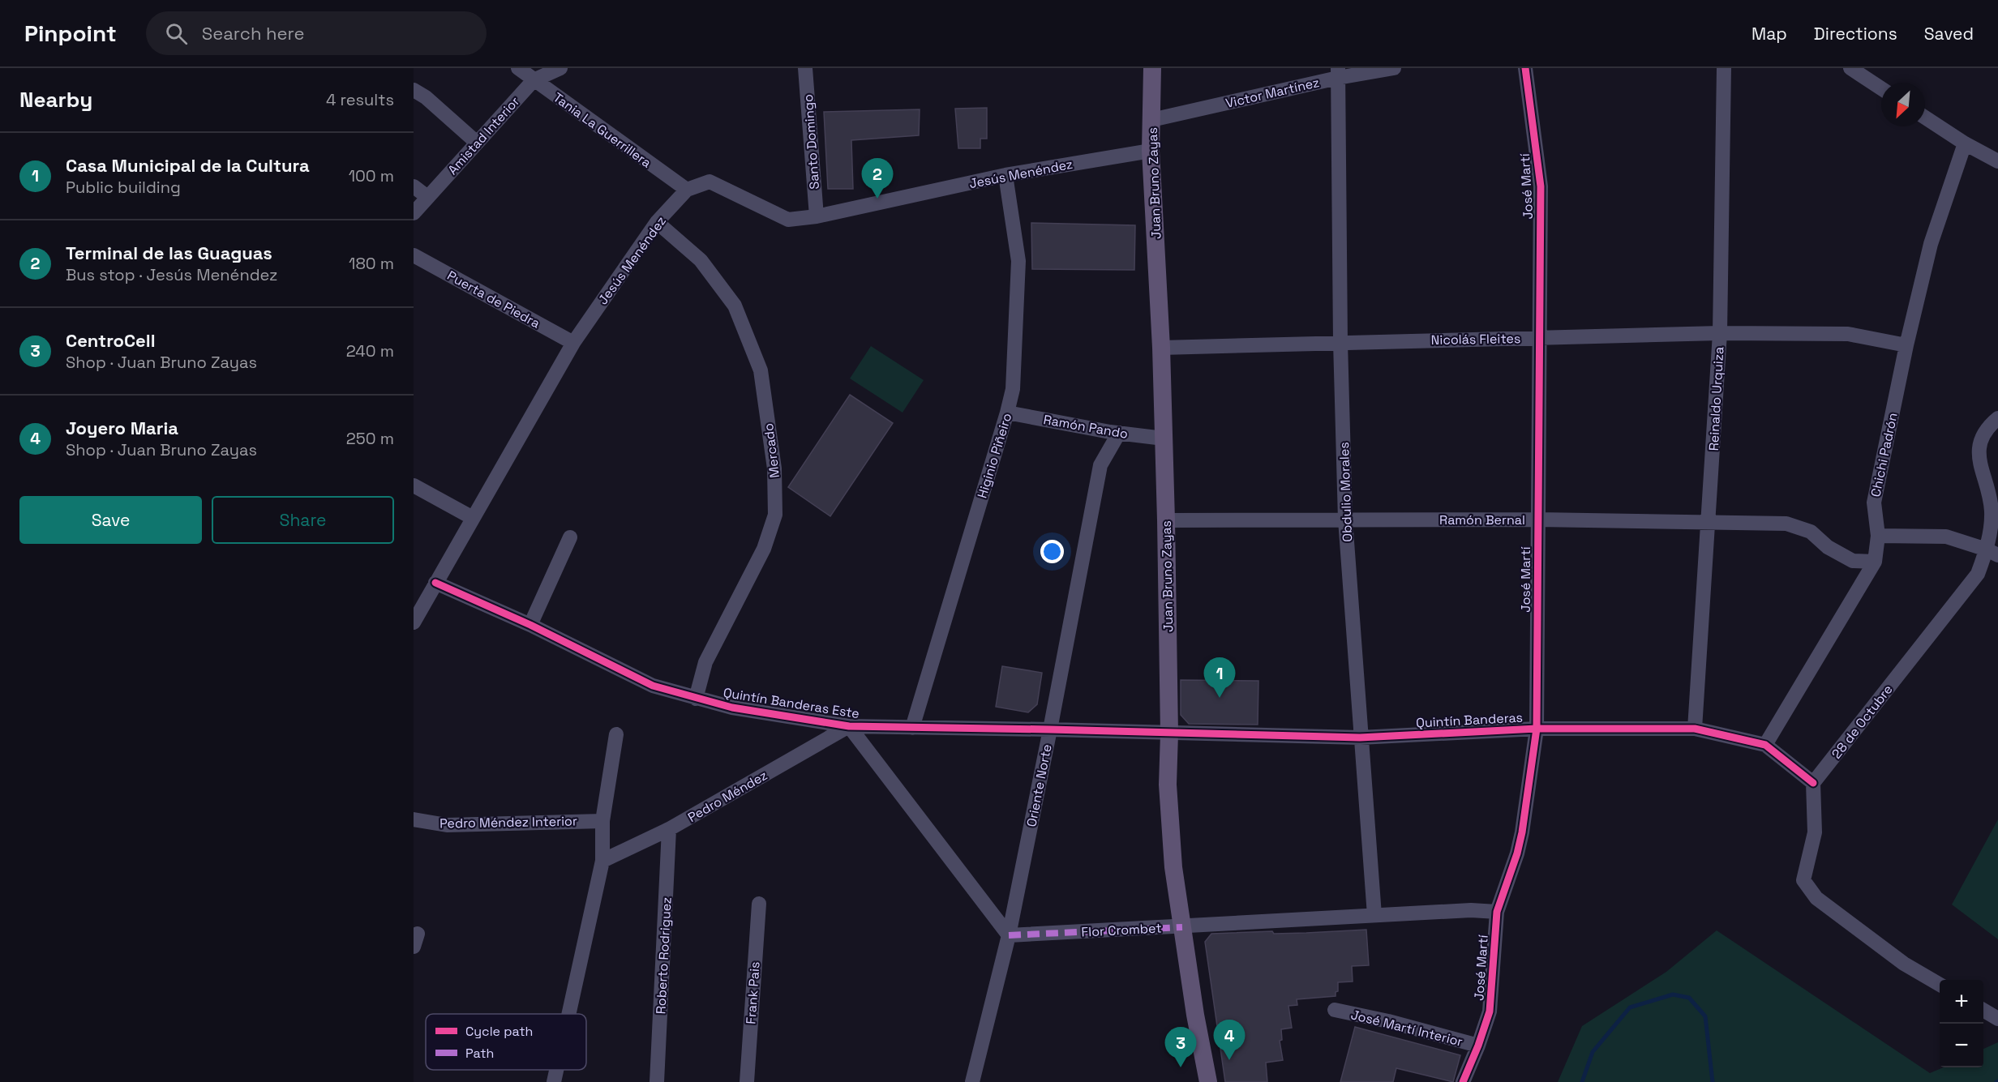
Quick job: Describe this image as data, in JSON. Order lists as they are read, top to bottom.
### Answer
{
  "streets": {
    "main road": ["Juan Bruno Zayas"],
    "street": [
      "Victor Martínez",
      "Tania La Guerrillera",
      "Amistad Interior",
      "Santo Domingo",
      "Jesús Menéndez",
      "José Martí",
      "Puerta de Piedra",
      "Nicolás Fleites",
      "Reinaldo Urquiza",
      "Ramón Pando",
      "Mercado",
      "Chichi Padrón",
      "Higinio Piñeiro",
      "Obdulio Morales",
      "Ramón Bernal",
      "Quintín Banderas Este",
      "Quintín Banderas",
      "28 de Octubre",
      "Oriente Norte",
      "Pedro Méndez",
      "Pedro Méndez Interior",
      "Flor Crombet",
      "Roberto Rodriguez",
      "Frank Pais",
      "José Martí Interior"
    ]
  },
  "crossings": [
    ["Victor Martínez", "Juan Bruno Zayas"],
    ["Victor Martínez", "Obdulio Morales"],
    ["Tania La Guerrillera", "Amistad Interior"],
    ["Tania La Guerrillera", "Jesús Menéndez"],
    ["Santo Domingo", "Jesús Menéndez"],
    ["Jesús Menéndez", "Juan Bruno Zayas"],
    ["Jesús Menéndez", "Puerta de Piedra"],
    ["Jesús Menéndez", "Mercado"],
    ["Jesús Menéndez", "Higinio Piñeiro"],
    ["Jesús Menéndez", "Quintín Banderas Este"],
    ["Juan Bruno Zayas", "Nicolás Fleites"],
    ["Juan Bruno Zayas", "Ramón Pando"],
    ["Juan Bruno Zayas", "Ramón Bernal"],
    ["Juan Bruno Zayas", "Quintín Banderas Este"],
    ["Juan Bruno Zayas", "Quintín Banderas"],
    ["Juan Bruno Zayas", "Flor Crombet"],
    ["José Martí", "Nicolás Fleites"],
    ["José Martí", "Ramón Bernal"],
    ["José Martí", "Quintín Banderas"],
    ["José Martí", "Flor Crombet"],
    ["José Martí", "José Martí Interior"],
    ["Nicolás Fleites", "Reinaldo Urquiza"],
    ["Nicolás Fleites", "Chichi Padrón"],
    ["Nicolás Fleites", "Obdulio Morales"],
    ["Reinaldo Urquiza", "Ramón Bernal"],
    ["Reinaldo Urquiza", "Quintín Banderas"],
    ["Ramón Pando", "Higinio Piñeiro"],
    ["Ramón Pando", "Oriente Norte"],
    ["Mercado", "Quintín Banderas Este"],
    ["Chichi Padrón", "Ramón Bernal"],
    ["Chichi Padrón", "Quintín Banderas"],
    ["Higinio Piñeiro", "Quintín Banderas Este"],
    ["Obdulio Morales", "Ramón Bernal"],
    ["Obdulio Morales", "Quintín Banderas"],
    ["Obdulio Morales", "Flor Crombet"],
    ["Quintín Banderas Este", "Quintín Banderas"],
    ["Quintín Banderas Este", "Oriente Norte"],
    ["Quintín Banderas Este", "Pedro Méndez"],
    ["Quintín Banderas", "28 de Octubre"],
    ["Oriente Norte", "Flor Crombet"],
    ["Pedro Méndez", "Roberto Rodriguez"]
  ],
  "legend": ["Cycle path", "Path"],
  "north": "bottom left",
  "page": {
    "header": "Pinpoint",
    "search": "Search here",
    "nav": ["Map", "Directions", "Saved"],
    "heading": ["Nearby", "4 results"],
    "list": [
      {
        "mark": "1",
        "name": "Casa Municipal de la Cultura",
        "note": "Public building",
        "value": "100 m"
      },
      {
        "mark": "2",
        "name": "Terminal de las Guaguas",
        "note": "Bus stop · Jesús Menéndez",
        "value": "180 m"
      },
      {
        "mark": "3",
        "name": "CentroCell",
        "note": "Shop · Juan Bruno Zayas",
        "value": "240 m"
      },
      {
        "mark": "4",
        "name": "Joyero Maria",
        "note": "Shop · Juan Bruno Zayas",
        "value": "250 m"
      }
    ],
    "pins": [
      "2",
      "1",
      "4",
      "3"
    ],
    "buttons": ["Save", "Share"],
    "map_buttons": ["+", "−"]
  }
}
